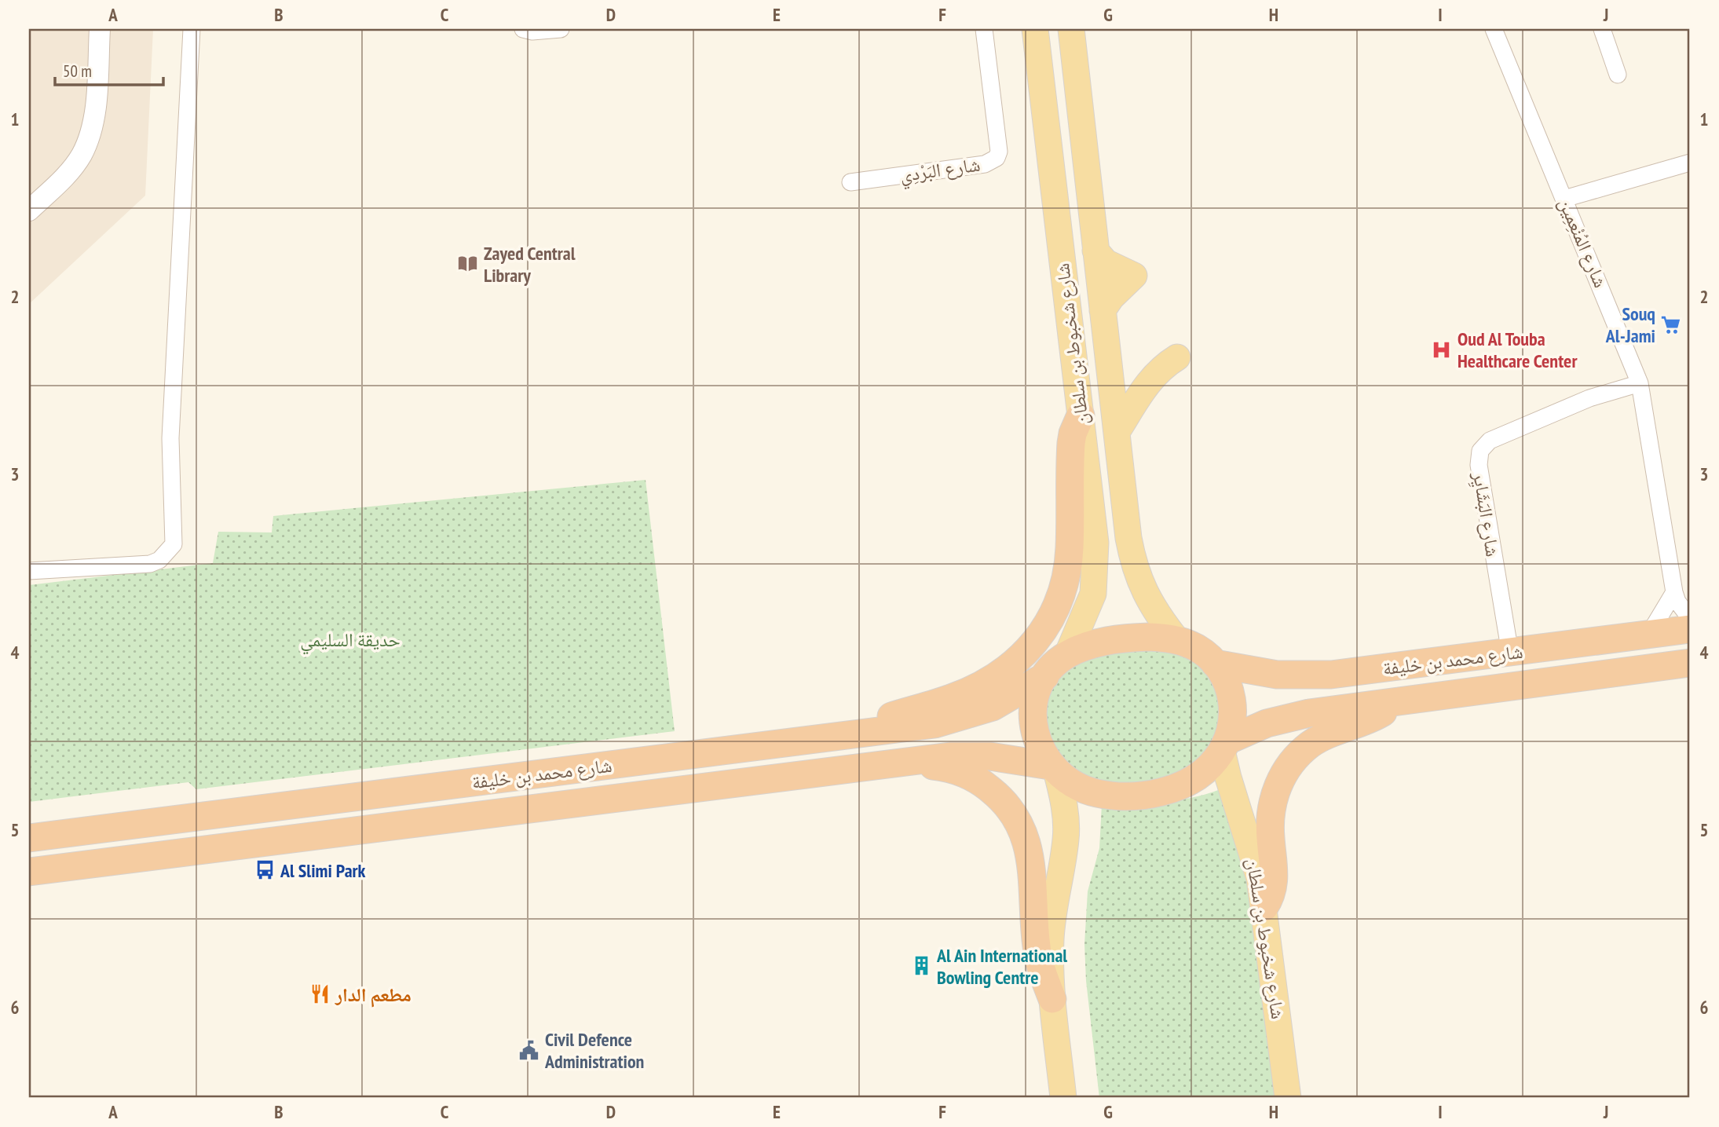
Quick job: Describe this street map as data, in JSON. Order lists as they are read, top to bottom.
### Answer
{
  "streets": {
    "highway": ["شارع محمد بن خليفة"],
    "main road": ["شارع شخبوط بن سلطان"],
    "street": ["شارع البَرْدِي", "شارع المُنْعِمِين", "شارع البَشَايِر"]
  },
  "crossings": [
    ["شارع المُنْعِمِين", "شارع البَشَايِر"],
    ["شارع شخبوط بن سلطان", "شارع محمد بن خليفة"],
    ["شارع البَشَايِر", "شارع محمد بن خليفة"]
  ],
  "parks": ["حديقة السليمي"],
  "places": {
    "library": ["Zayed Central Library"],
    "supermarket": ["Souq Al-Jami"],
    "hospital": ["Oud Al Touba Healthcare Center"],
    "bus stop": ["Al Slimi Park"],
    "building": ["Al Ain International Bowling Centre"],
    "restaurant": ["مطعم الدار"],
    "public building": ["Civil Defence Administration"]
  },
  "scale_bar": "50 m",
  "grid": {
    "columns": [
      "A",
      "B",
      "C",
      "D",
      "E",
      "F",
      "G",
      "H",
      "I",
      "J"
    ],
    "rows": [
      "1",
      "2",
      "3",
      "4",
      "5",
      "6"
    ]
  }
}
